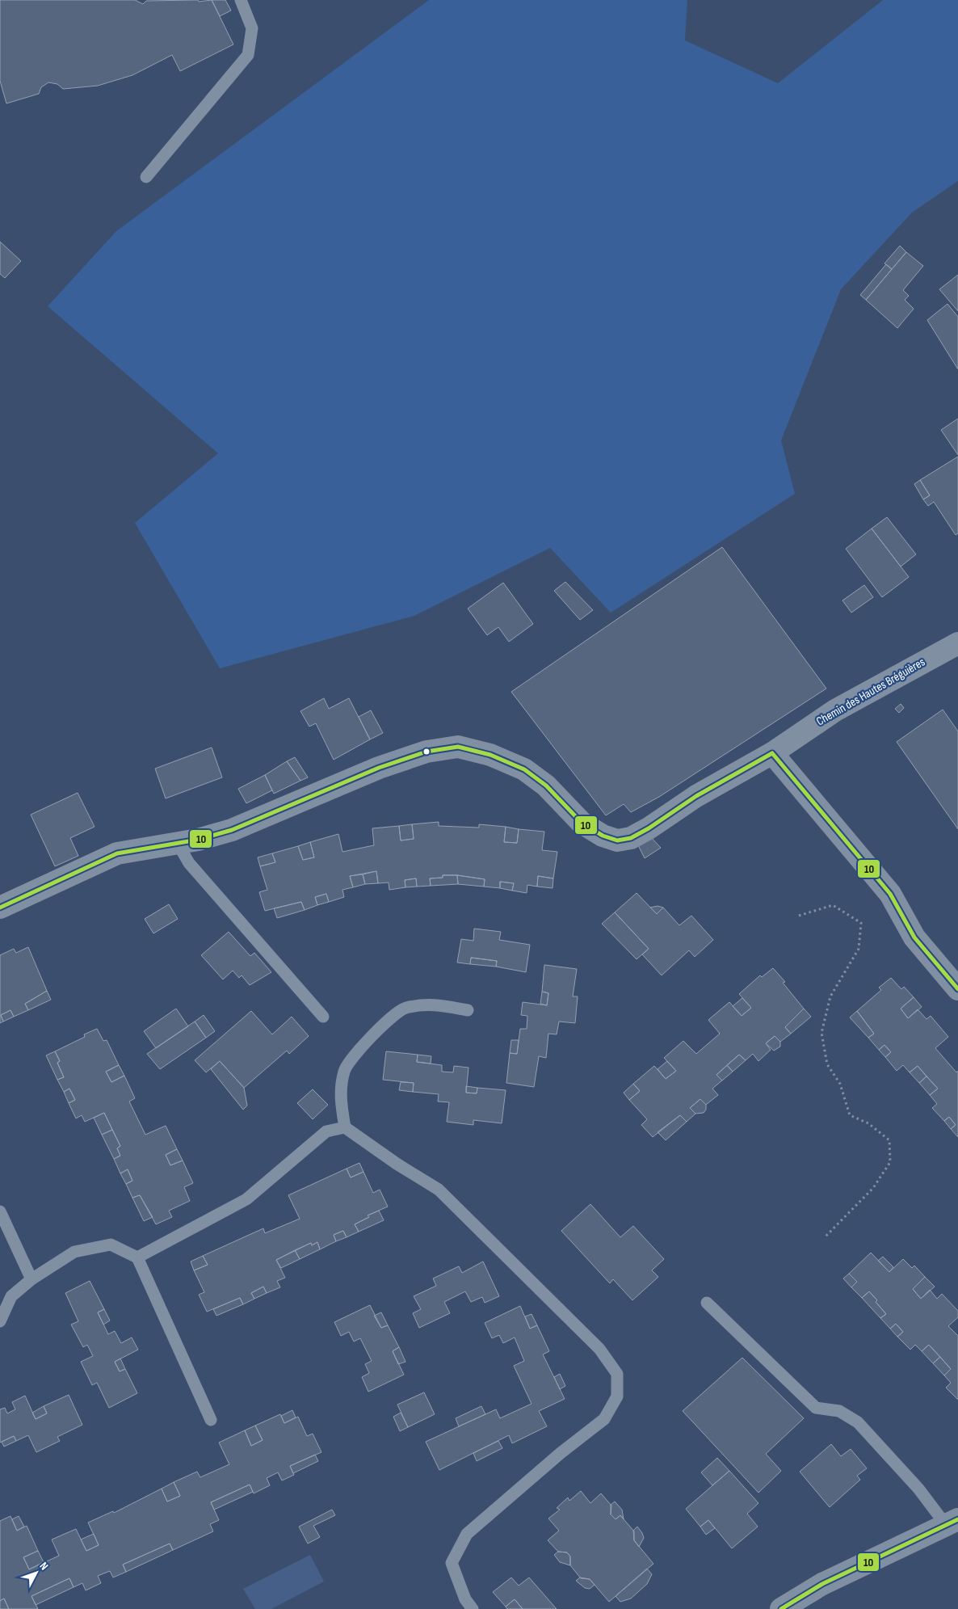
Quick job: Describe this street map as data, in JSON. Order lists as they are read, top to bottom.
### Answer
{
  "streets": {
    "street": ["Chemin des Hautes Bréguières"]
  },
  "lines": ["transit line 10"],
  "north": "top right"
}
